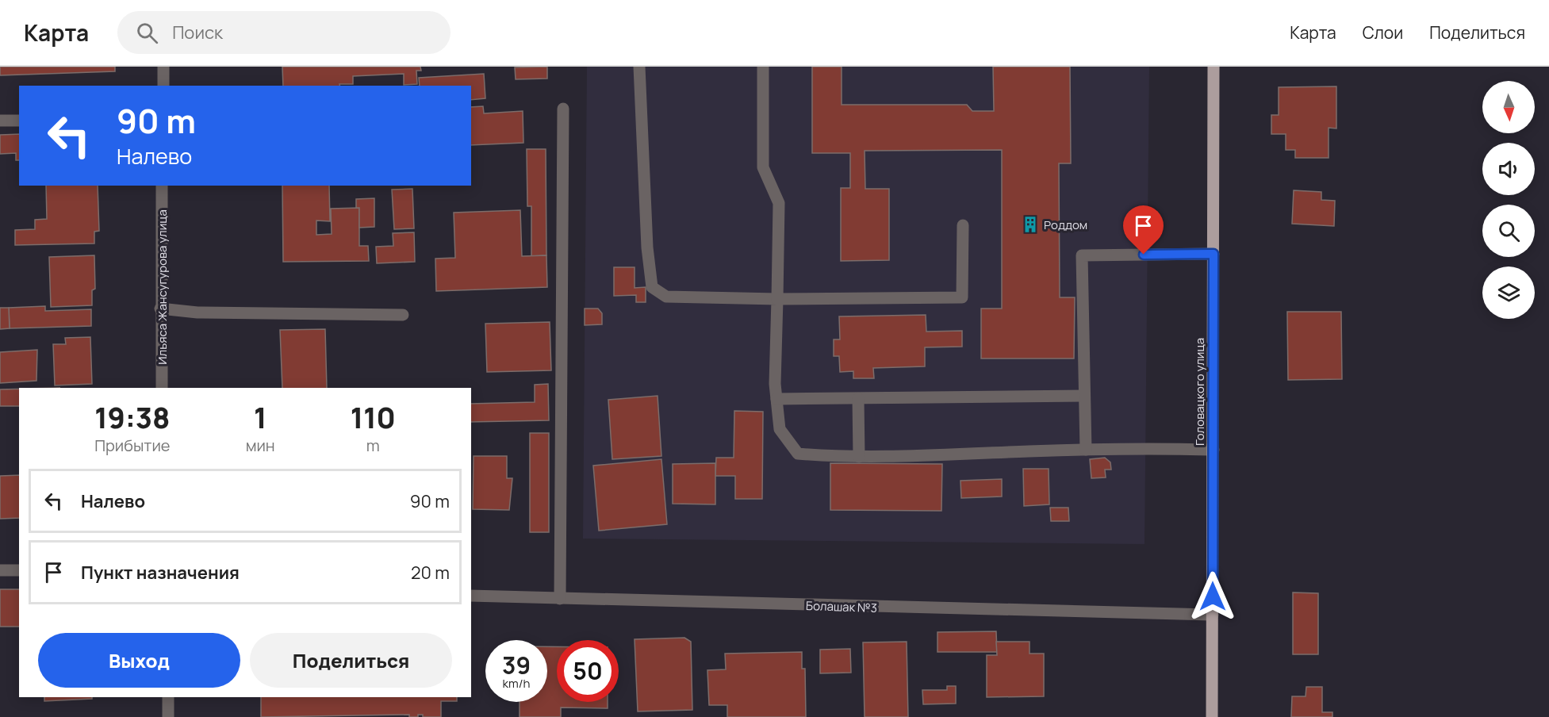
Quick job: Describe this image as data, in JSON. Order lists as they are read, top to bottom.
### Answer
{
  "streets": {
    "main road": ["Головацкого улица"],
    "street": ["Ильяса Жансугурова улица", "Болашак №3"]
  },
  "crossings": [
    ["Головацкого улица", "Болашак №3"]
  ],
  "places": {
    "building": ["Роддом"]
  },
  "north": "bottom",
  "page": {
    "header": "Карта",
    "search": "Поиск",
    "nav": ["Карта", "Слои", "Поделиться"],
    "turn": ["90 m", "Налево"],
    "eta": [
      "19:38",
      "Прибытие",
      "1",
      "мин",
      "110",
      "m"
    ],
    "list": [
      {
        "name": "Налево",
        "value": "90 m"
      },
      {
        "name": "Пункт назначения",
        "value": "20 m"
      }
    ],
    "buttons": ["Выход", "Поделиться"],
    "speed": "39 km/h",
    "limit": "50"
  }
}
